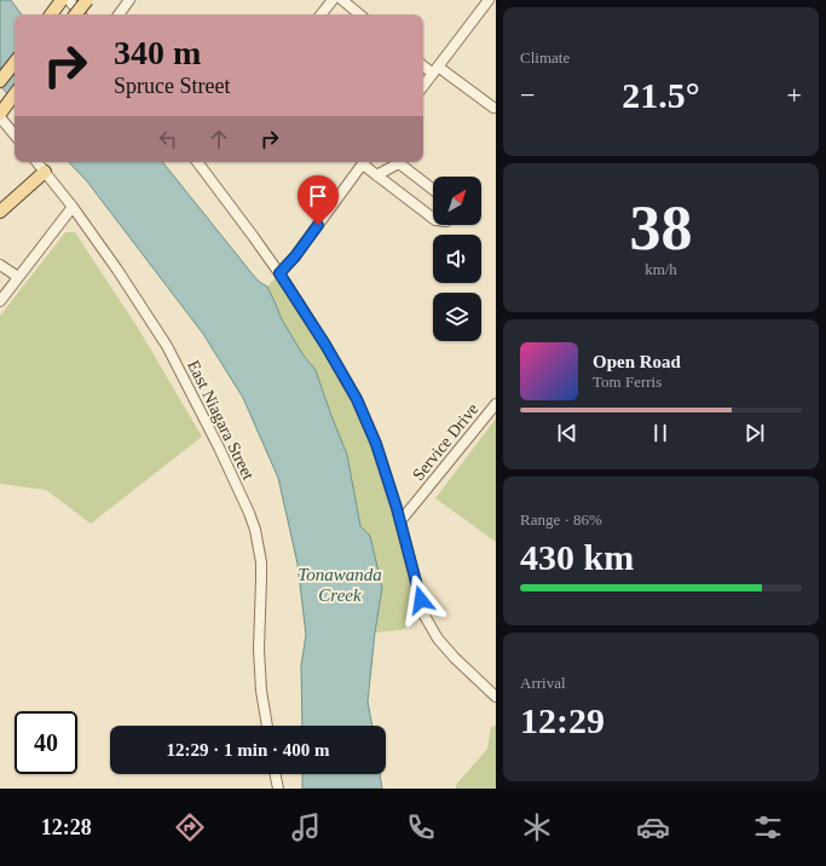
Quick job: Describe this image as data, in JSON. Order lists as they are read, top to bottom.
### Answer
{
  "streets": {
    "street": ["East Niagara Street", "Service Drive"]
  },
  "water": ["Tonawanda Creek"],
  "north": "top right",
  "page": {
    "tile": [
      "Climate",
      ["38", "km/h"],
      ["Range · 86%", "430 km"],
      ["Arrival", "12:29"]
    ],
    "turn": ["340 m", "Spruce Street"],
    "heat": ["−", "21.5°", "+"],
    "song": ["Open Road", "Tom Ferris"],
    "limit": "40",
    "trip": "12:29 · 1 min · 400 m",
    "tabs": "12:28"
  }
}
